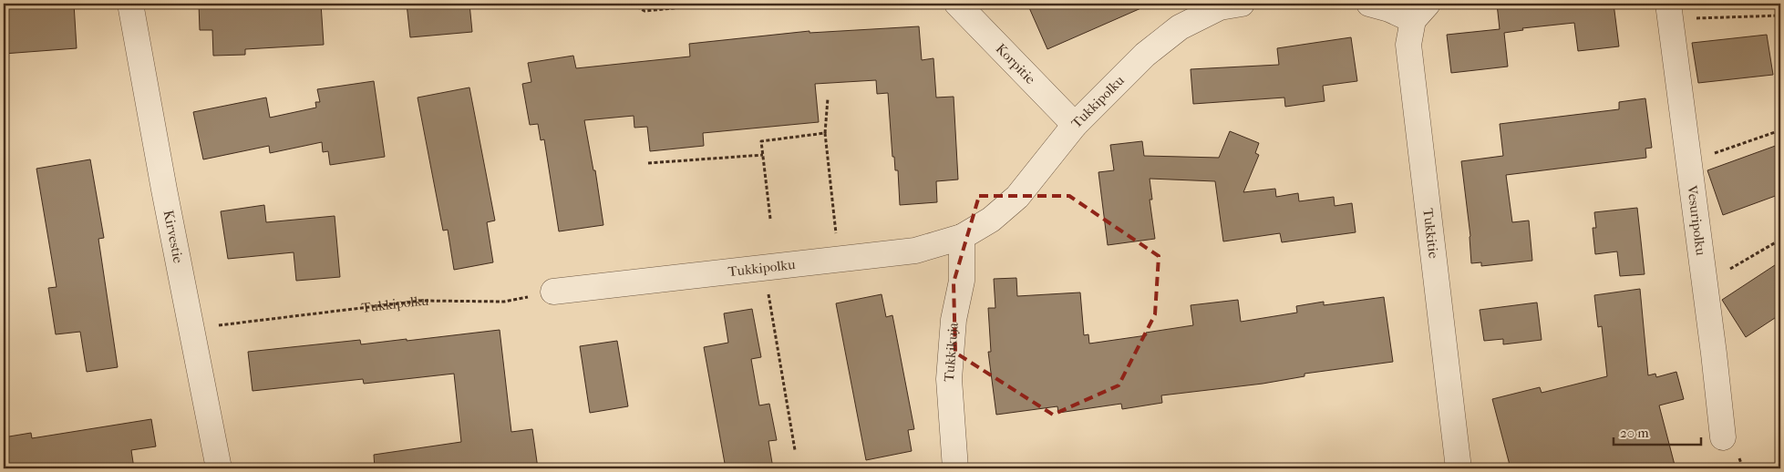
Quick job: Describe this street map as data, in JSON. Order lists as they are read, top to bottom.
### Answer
{
  "streets": {
    "street": [
      "Korpitie",
      "Tukkipolku",
      "Vesuripolku",
      "Tukkitie",
      "Kirvestie",
      "Tukkikuja"
    ]
  },
  "crossings": [
    ["Korpitie", "Tukkipolku"],
    ["Tukkipolku", "Kirvestie"],
    ["Tukkipolku", "Tukkikuja"]
  ],
  "scale_bar": "20 m"
}
